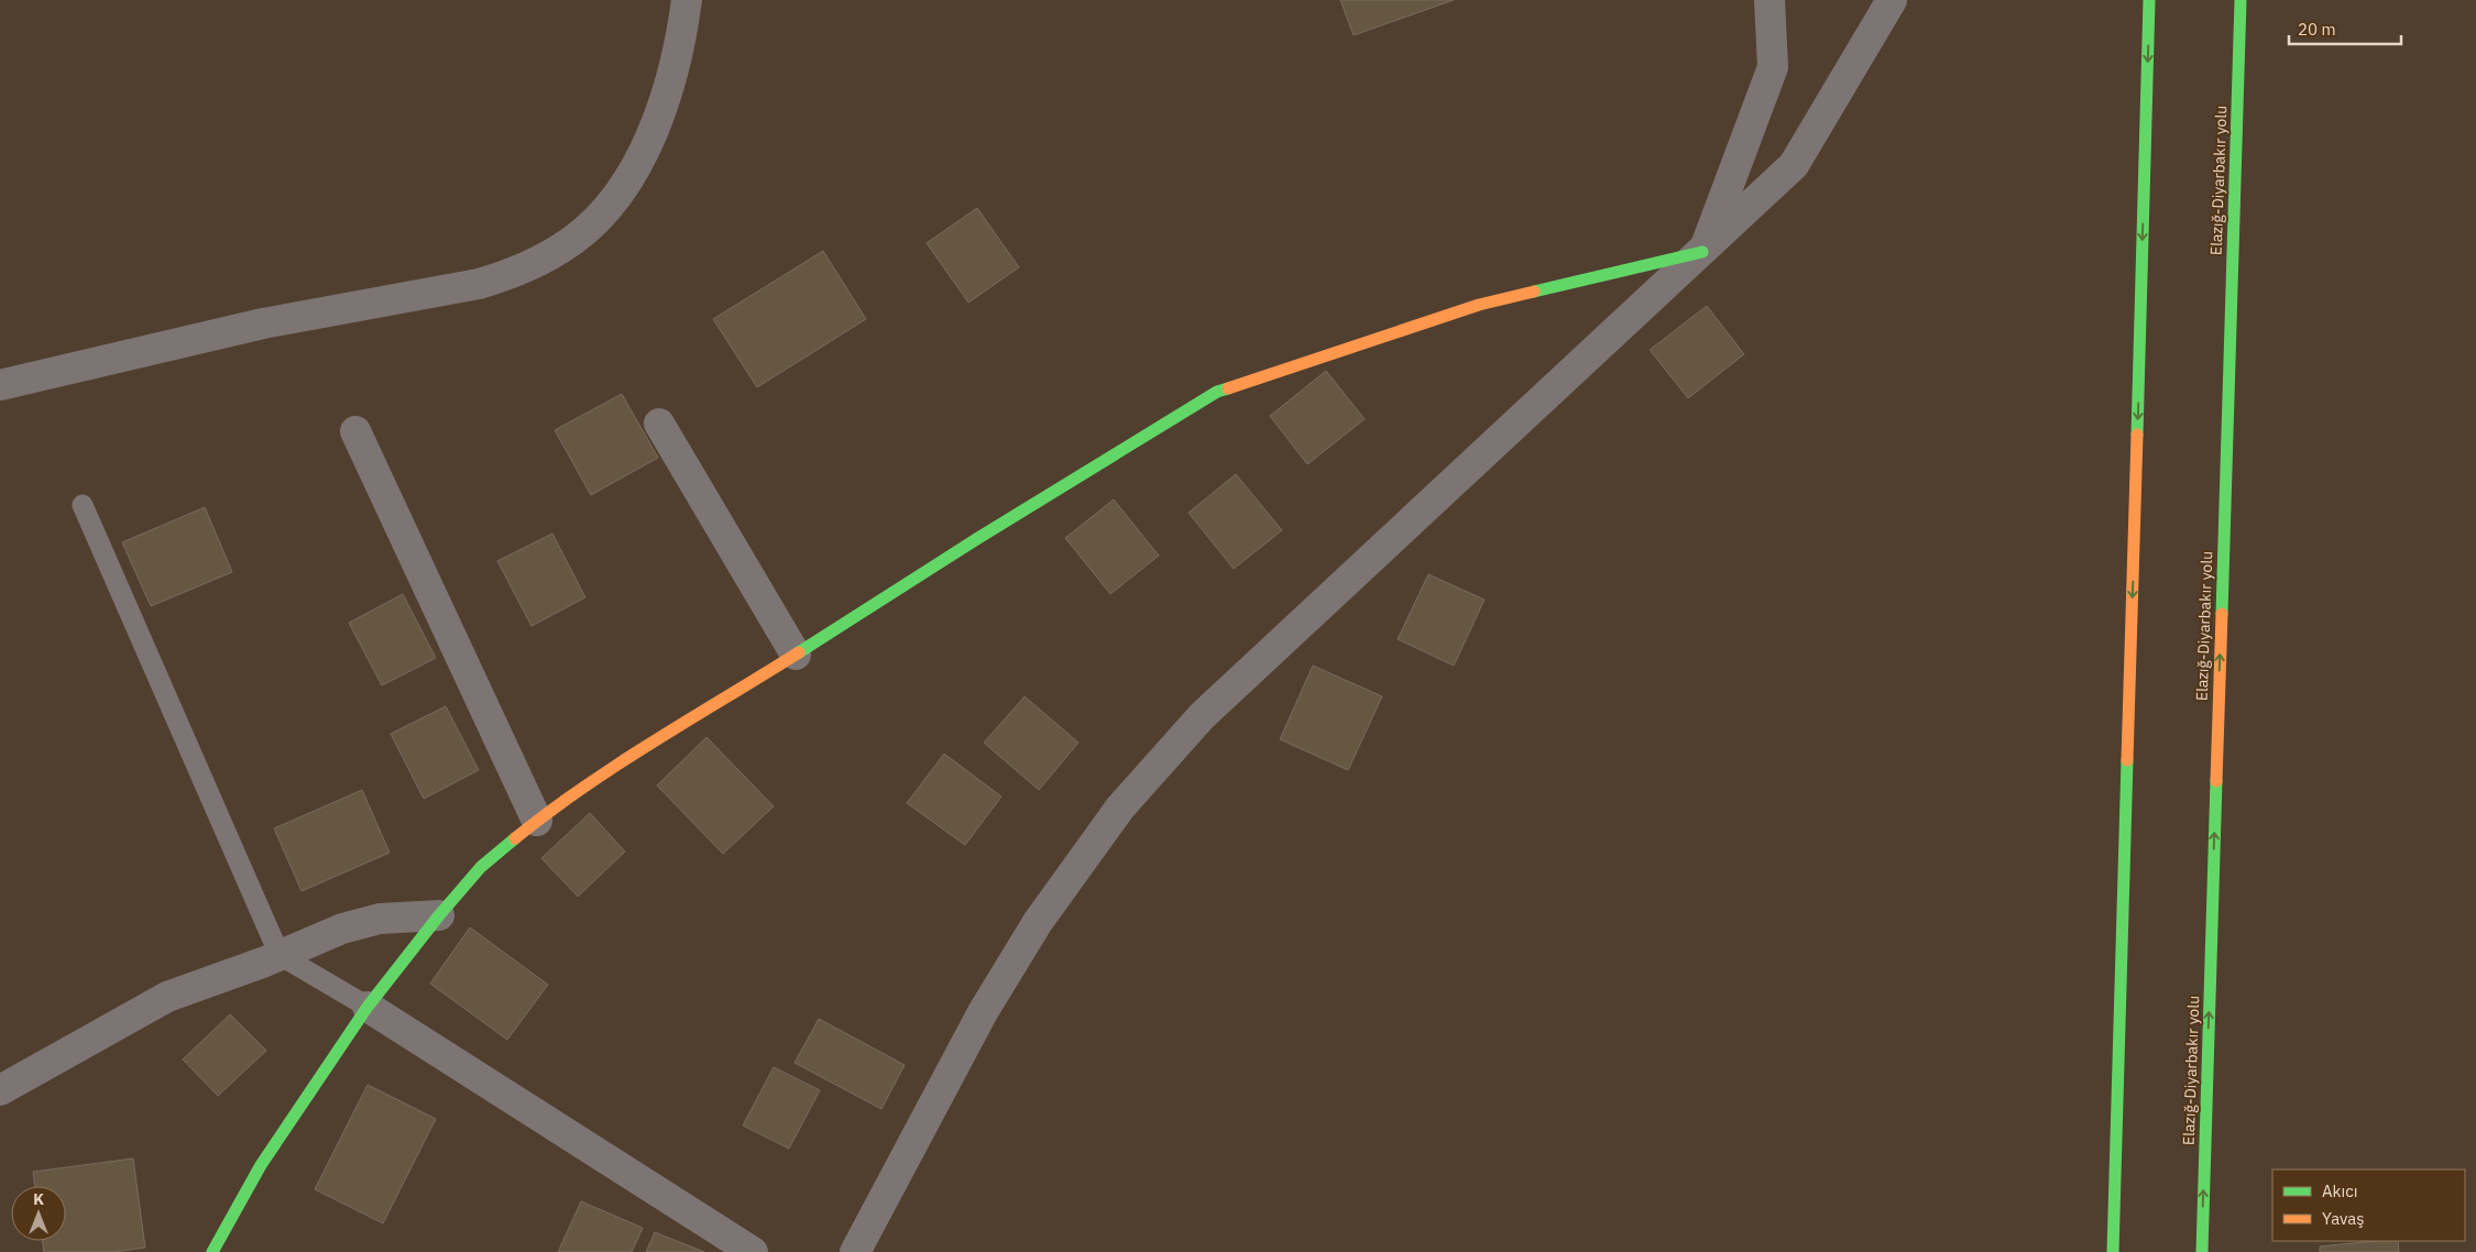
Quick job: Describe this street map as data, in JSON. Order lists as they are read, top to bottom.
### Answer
{
  "streets": {
    "main road": ["Elazığ-Diyarbakır yolu"]
  },
  "legend": ["Akıcı", "Yavaş"],
  "scale_bar": "20 m",
  "north": "top"
}
